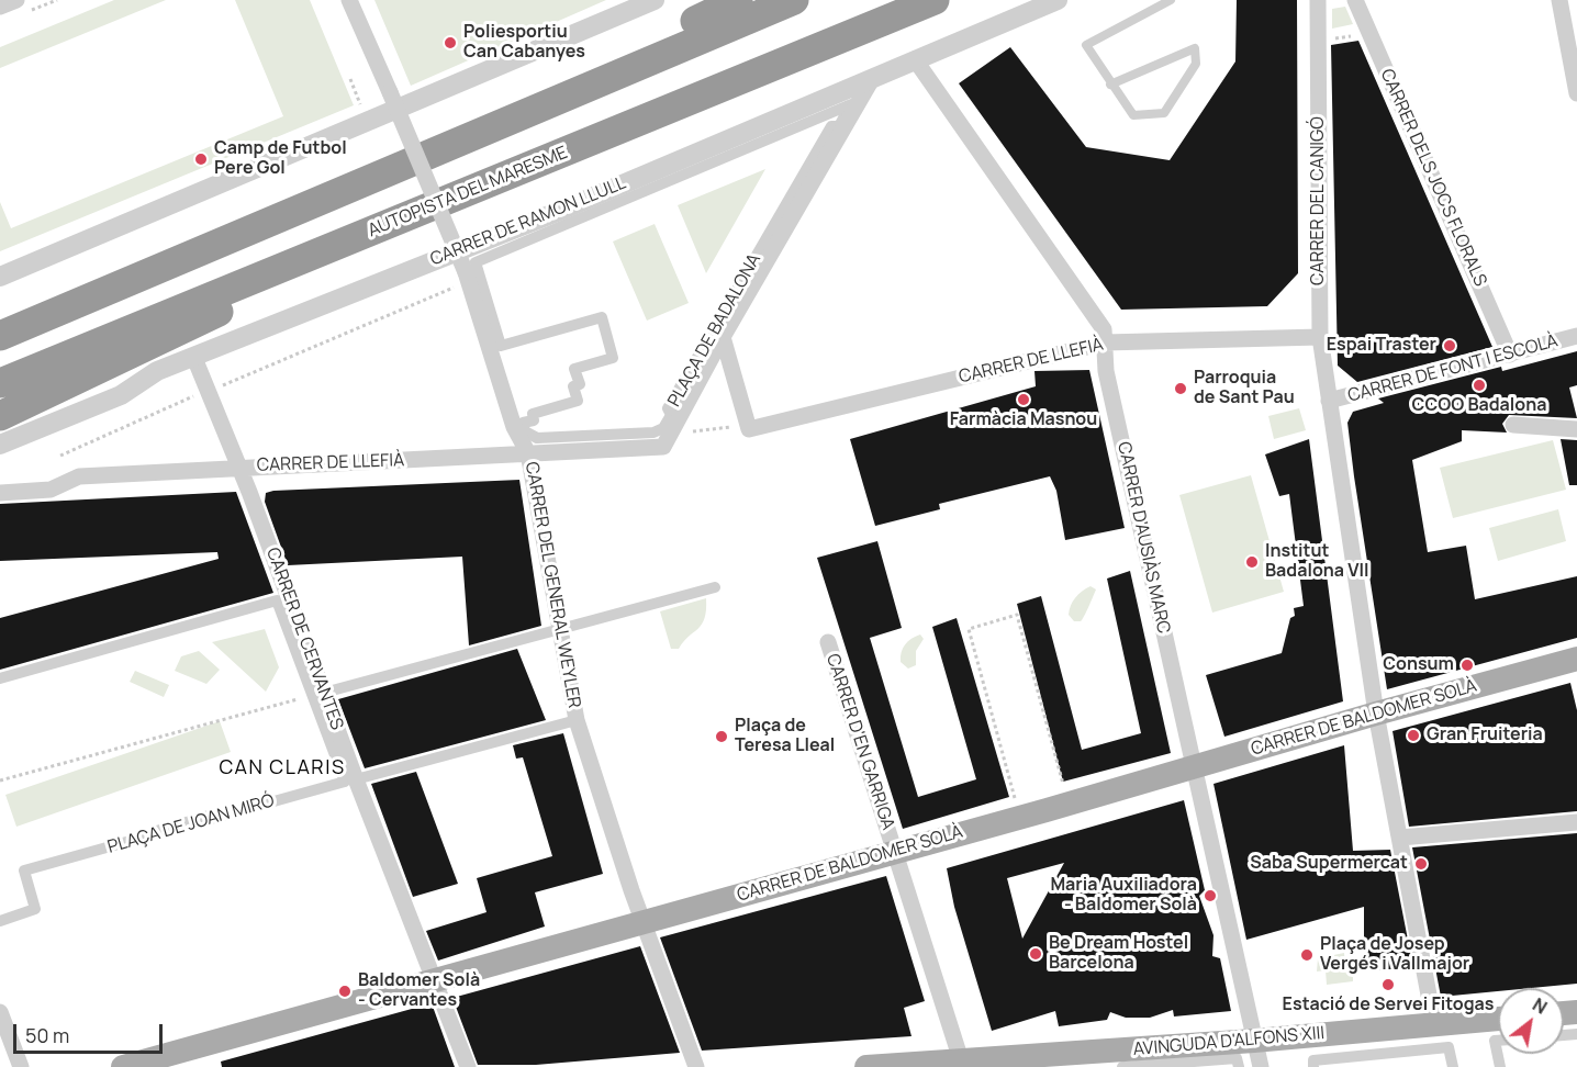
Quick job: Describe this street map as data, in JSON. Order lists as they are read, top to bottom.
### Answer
{
  "streets": {
    "highway": ["AUTOPISTA DEL MARESME"],
    "main road": ["CARRER DE BALDOMER SOLÀ", "AVINGUDA D'ALFONS XIII"],
    "street": [
      "CARRER DELS JOCS FLORALS",
      "CARRER DEL CANIGÓ",
      "CARRER DE RAMON LLULL",
      "PLAÇA DE BADALONA",
      "CARRER DE LLEFIÀ",
      "CARRER DE FONT I ESCOLÀ",
      "CARRER D'AUSIÀS MARC",
      "CARRER DEL GENERAL WEYLER",
      "CARRER DE CERVANTES",
      "CARRER D'EN GARRIGA",
      "PLAÇA DE JOAN MIRÓ"
    ]
  },
  "crossings": [
    ["CARRER DELS JOCS FLORALS", "CARRER DE FONT I ESCOLÀ"],
    ["CARRER DEL CANIGÓ", "CARRER DE LLEFIÀ"],
    ["CARRER DEL CANIGÓ", "CARRER DE FONT I ESCOLÀ"],
    ["CARRER DEL CANIGÓ", "CARRER DE BALDOMER SOLÀ"],
    ["CARRER DEL CANIGÓ", "AVINGUDA D'ALFONS XIII"],
    ["CARRER DE RAMON LLULL", "PLAÇA DE BADALONA"],
    ["CARRER DE RAMON LLULL", "CARRER D'AUSIÀS MARC"],
    ["CARRER DE RAMON LLULL", "CARRER DE CERVANTES"],
    ["PLAÇA DE BADALONA", "CARRER DE LLEFIÀ"],
    ["CARRER DE LLEFIÀ", "CARRER D'AUSIÀS MARC"],
    ["CARRER DE LLEFIÀ", "CARRER DEL GENERAL WEYLER"],
    ["CARRER DE LLEFIÀ", "CARRER DE CERVANTES"],
    ["CARRER D'AUSIÀS MARC", "CARRER DE BALDOMER SOLÀ"],
    ["CARRER D'AUSIÀS MARC", "AVINGUDA D'ALFONS XIII"],
    ["CARRER DEL GENERAL WEYLER", "CARRER DE BALDOMER SOLÀ"],
    ["CARRER DE CERVANTES", "CARRER DE BALDOMER SOLÀ"],
    ["CARRER DE CERVANTES", "PLAÇA DE JOAN MIRÓ"],
    ["CARRER DE BALDOMER SOLÀ", "CARRER D'EN GARRIGA"],
    ["CARRER D'EN GARRIGA", "AVINGUDA D'ALFONS XIII"]
  ],
  "districts": ["CAN CLARIS"],
  "places": [
    "Poliesportiu Can Cabanyes",
    "Camp de Futbol Pere Gol",
    "Espai Traster",
    "CCOO Badalona",
    "Parroquia de Sant Pau",
    "Farmàcia Masnou",
    "Institut Badalona VII",
    "Consum",
    "Gran Fruiteria",
    "Plaça de Teresa Lleal",
    "Saba Supermercat",
    "Maria Auxiliadora - Baldomer Solà",
    "Be Dream Hostel Barcelona",
    "Plaça de Josep Vergés i Vallmajor",
    "Estació de Servei Fitogas",
    "Baldomer Solà - Cervantes"
  ],
  "scale_bar": "50 m",
  "north": "top right"
}
